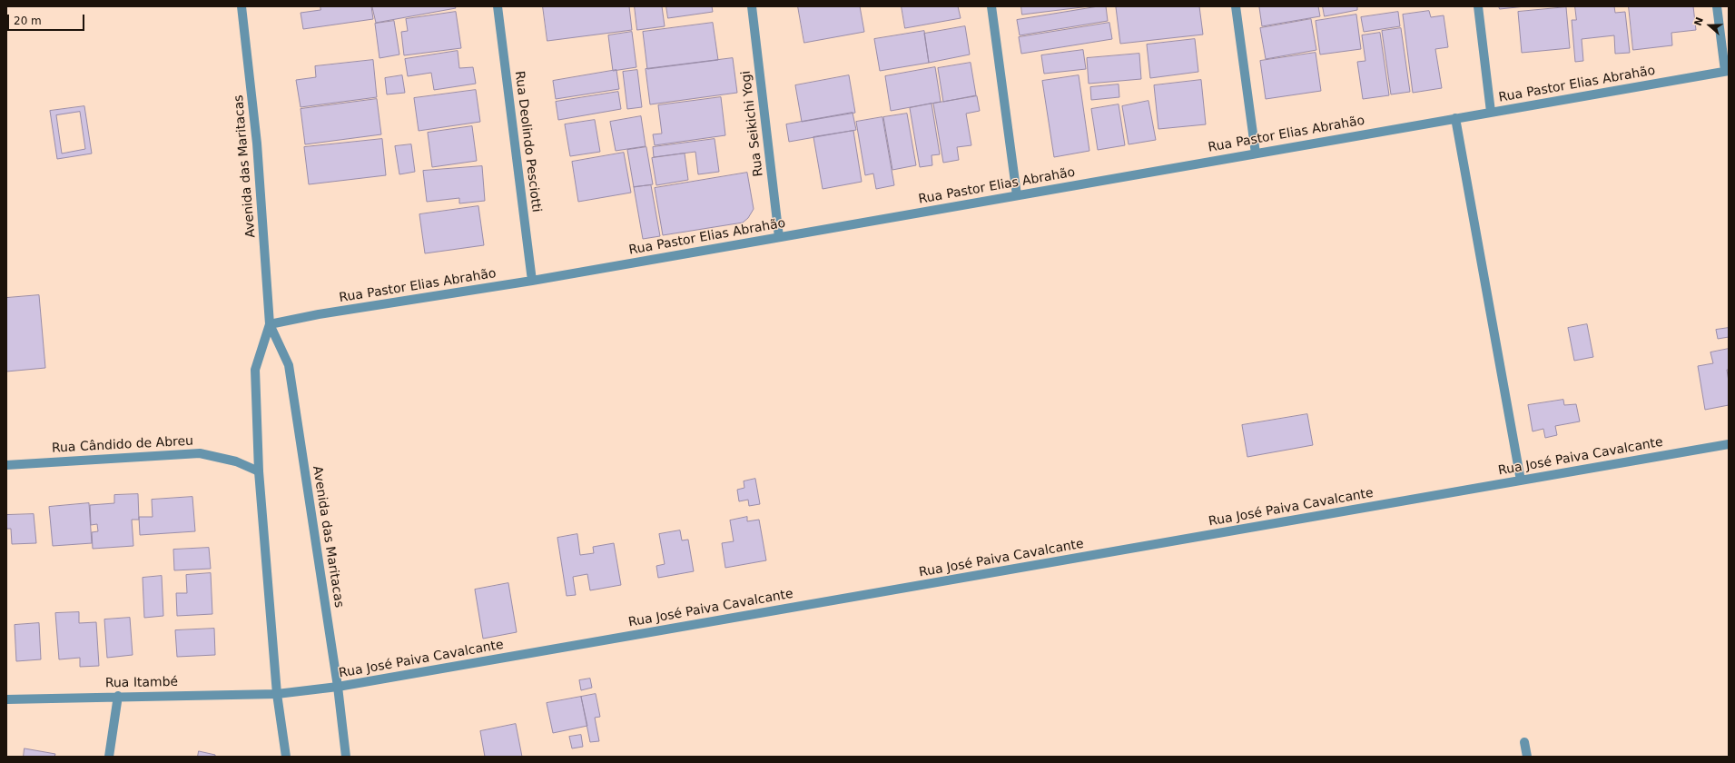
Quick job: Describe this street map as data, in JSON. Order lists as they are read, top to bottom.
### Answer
{
  "streets": {
    "street": [
      "Rua Pastor Elias Abrahão",
      "Rua Seikichi Yogi",
      "Rua Deolindo Pesciotti",
      "Avenida das Maritacas",
      "Rua Cândido de Abreu",
      "Rua José Paiva Cavalcante",
      "Rua Itambé"
    ]
  },
  "crossings": [
    ["Rua Pastor Elias Abrahão", "Rua Seikichi Yogi"],
    ["Rua Pastor Elias Abrahão", "Rua Deolindo Pesciotti"],
    ["Rua Pastor Elias Abrahão", "Avenida das Maritacas"],
    ["Avenida das Maritacas", "Rua Cândido de Abreu"],
    ["Avenida das Maritacas", "Rua José Paiva Cavalcante"],
    ["Avenida das Maritacas", "Rua Itambé"],
    ["Rua José Paiva Cavalcante", "Rua Itambé"]
  ],
  "scale_bar": "20 m",
  "north": "left"
}
